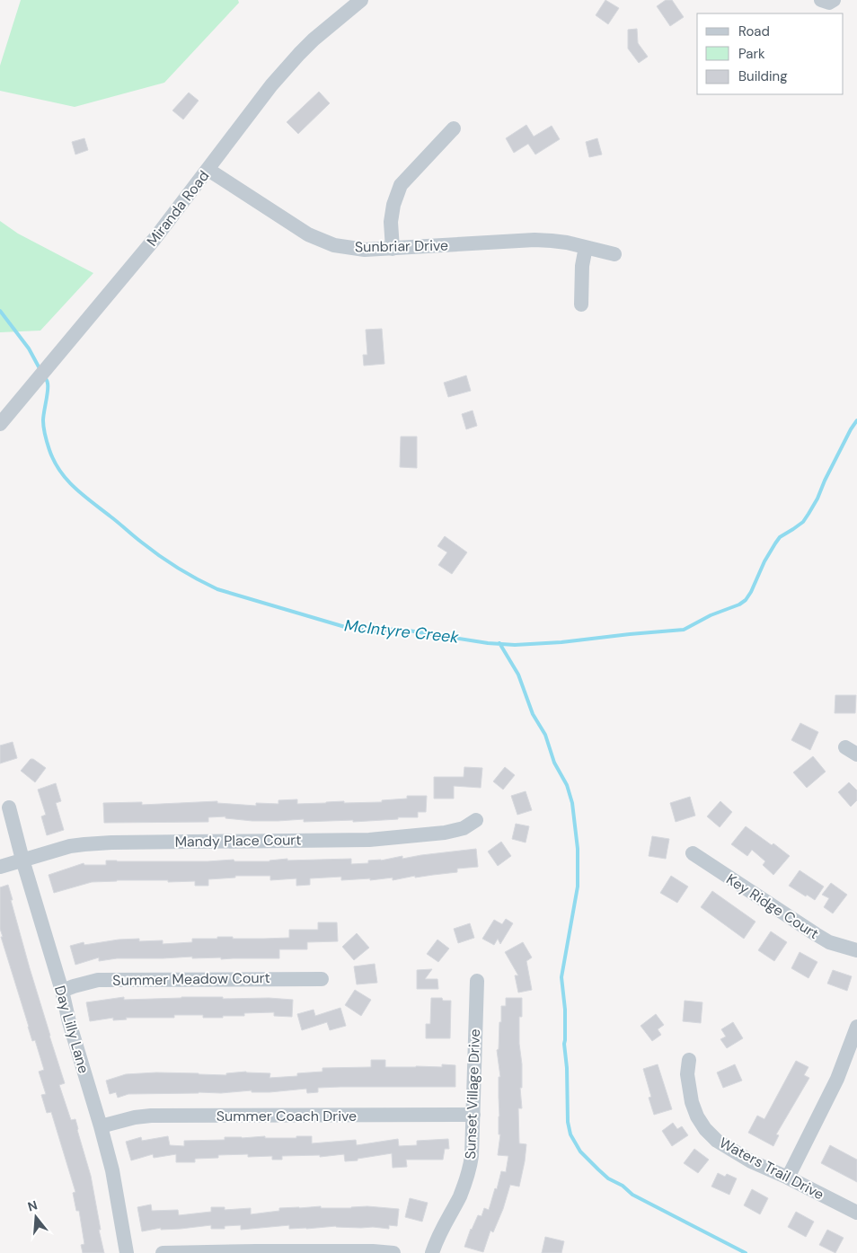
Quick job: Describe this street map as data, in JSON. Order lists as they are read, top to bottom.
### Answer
{
  "streets": {
    "street": [
      "Miranda Road",
      "Sunbriar Drive",
      "Mandy Place Court",
      "Key Ridge Court",
      "Summer Meadow Court",
      "Day Lilly Lane",
      "Sunset Village Drive",
      "Summer Coach Drive",
      "Waters Trail Drive"
    ]
  },
  "crossings": [
    ["Miranda Road", "Sunbriar Drive"],
    ["Mandy Place Court", "Day Lilly Lane"],
    ["Summer Meadow Court", "Day Lilly Lane"],
    ["Day Lilly Lane", "Summer Coach Drive"],
    ["Sunset Village Drive", "Summer Coach Drive"]
  ],
  "water": ["McIntyre Creek"],
  "legend": ["Road", "Park", "Building"],
  "north": "top"
}
